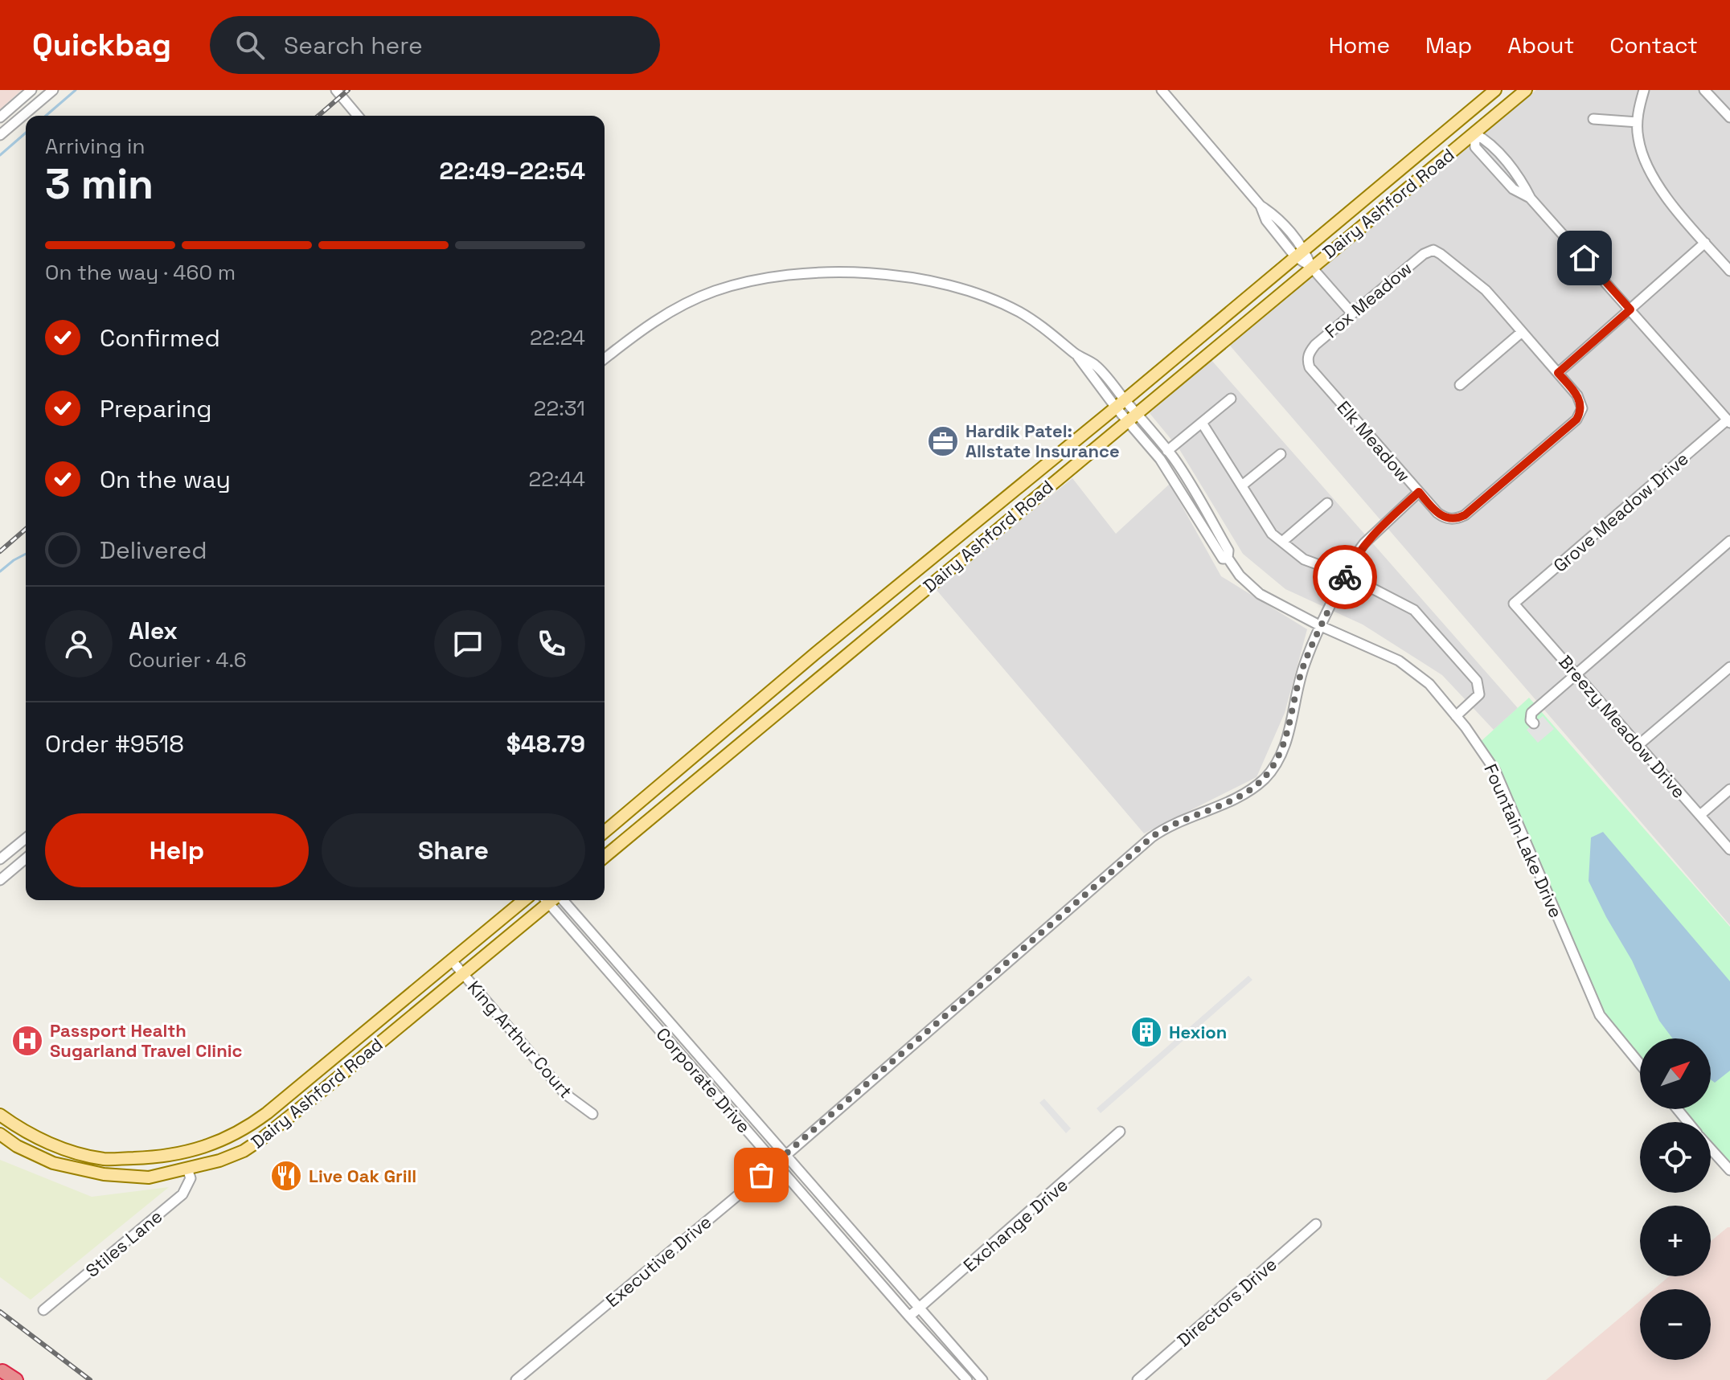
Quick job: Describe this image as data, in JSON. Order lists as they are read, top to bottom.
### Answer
{
  "streets": {
    "main road": ["Dairy Ashford Road"],
    "street": [
      "Fox Meadow",
      "Elk Meadow",
      "Grove Meadow Drive",
      "Breezy Meadow Drive",
      "Fountain Lake Drive",
      "King Arthur Court",
      "Corporate Drive",
      "Exchange Drive",
      "Stiles Lane",
      "Executive Drive",
      "Directors Drive"
    ]
  },
  "crossings": [
    ["Dairy Ashford Road", "Fountain Lake Drive"],
    ["Dairy Ashford Road", "King Arthur Court"],
    ["Dairy Ashford Road", "Stiles Lane"],
    ["Fox Meadow", "Elk Meadow"],
    ["Elk Meadow", "Executive Drive"],
    ["Grove Meadow Drive", "Breezy Meadow Drive"],
    ["Fountain Lake Drive", "Executive Drive"],
    ["Corporate Drive", "Exchange Drive"],
    ["Corporate Drive", "Executive Drive"]
  ],
  "places": {
    "office": ["Hardik Patel: Allstate Insurance"],
    "building": ["Hexion"],
    "hospital": ["Passport Health Sugarland Travel Clinic"],
    "restaurant": ["Live Oak Grill"]
  },
  "north": "top right",
  "page": {
    "header": "Quickbag",
    "search": "Search here",
    "nav": [
      "Home",
      "Map",
      "About",
      "Contact"
    ],
    "heading": ["3 min", "Arriving in", "22:49–22:54"],
    "panel": [
      "Alex",
      "Courier · 4.6",
      "Order #9518",
      "$48.79"
    ],
    "bar": "On the way · 460 m",
    "list": [
      ["Confirmed", "22:24"],
      ["Preparing", "22:31"],
      ["On the way", "22:44"],
      "Delivered"
    ],
    "buttons": ["Help", "Share"],
    "map_buttons": ["+", "−"]
  }
}
